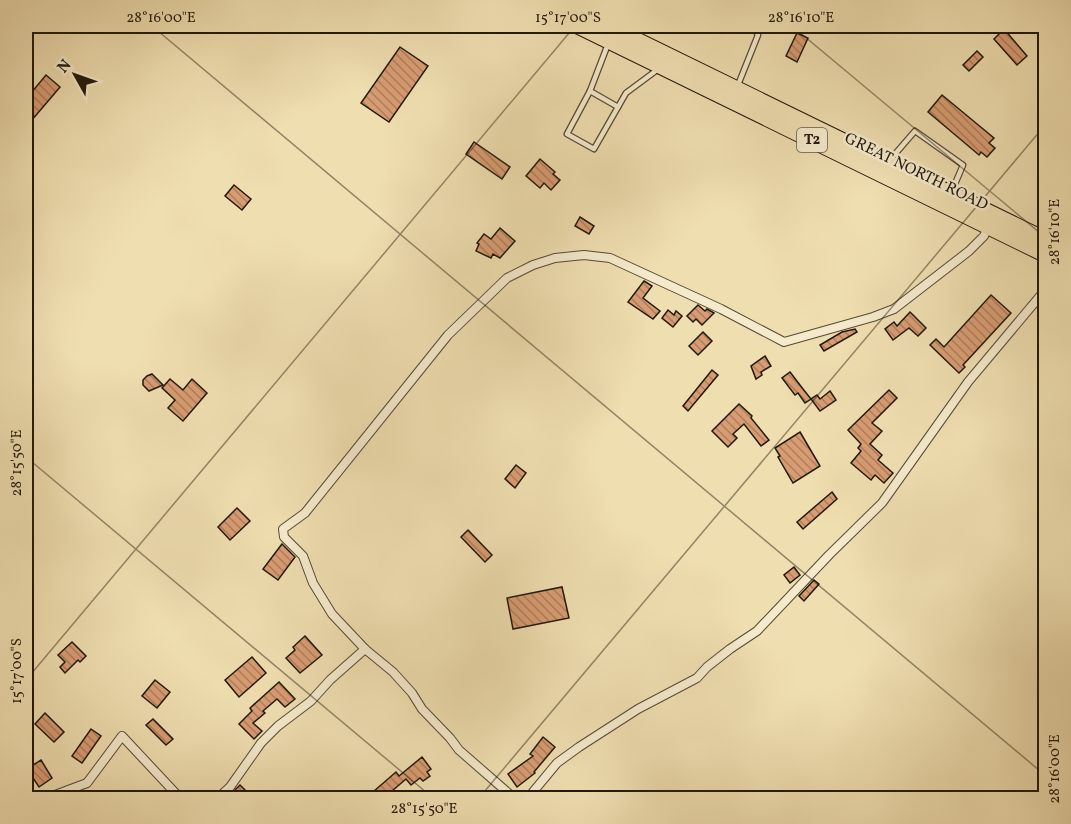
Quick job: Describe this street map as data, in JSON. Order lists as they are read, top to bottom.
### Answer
{
  "streets": {
    "highway": ["T2", "GREAT NORTH ROAD"]
  },
  "north": "top left",
  "coordinates": [
    "28°16'00\"E",
    "15°17'00\"S",
    "28°16'10\"E",
    "28°15'50\"E"
  ]
}
